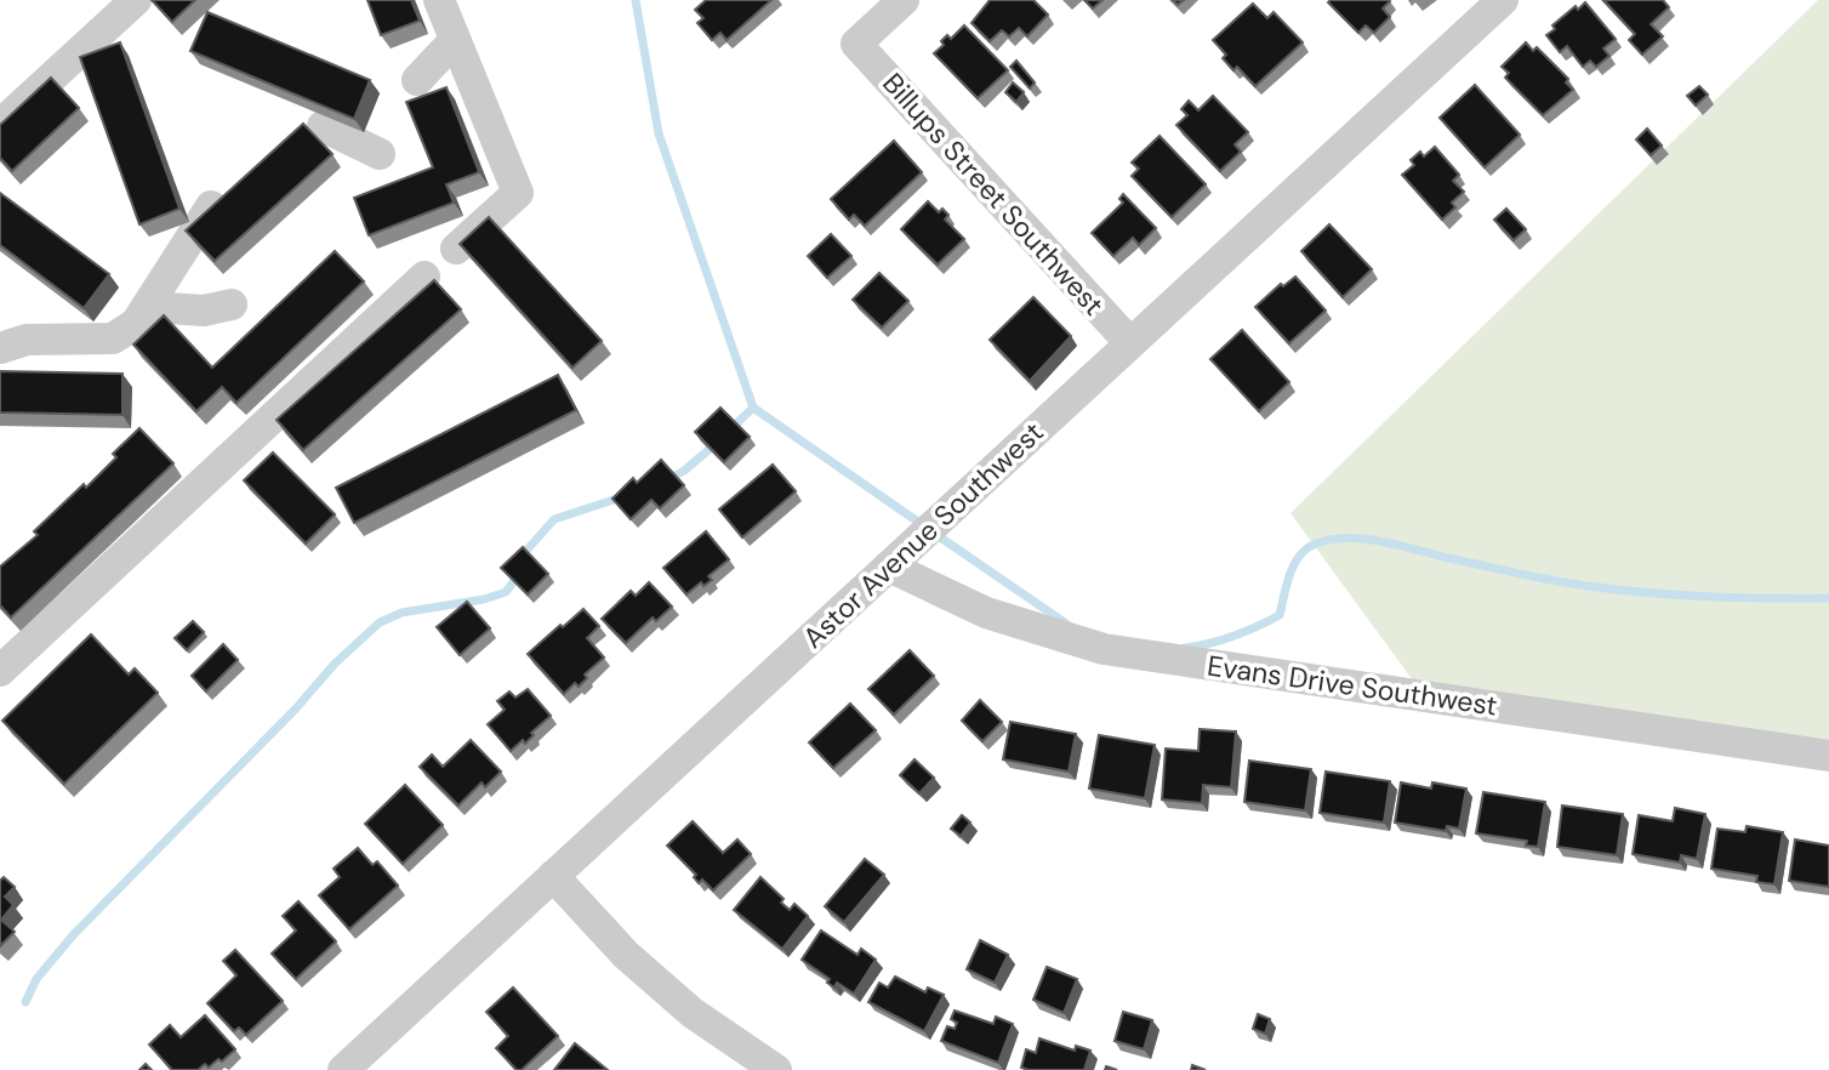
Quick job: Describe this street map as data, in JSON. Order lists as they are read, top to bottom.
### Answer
{
  "streets": {
    "street": ["Billups Street Southwest", "Astor Avenue Southwest", "Evans Drive Southwest"]
  },
  "crossings": [
    ["Billups Street Southwest", "Astor Avenue Southwest"],
    ["Astor Avenue Southwest", "Evans Drive Southwest"]
  ]
}
